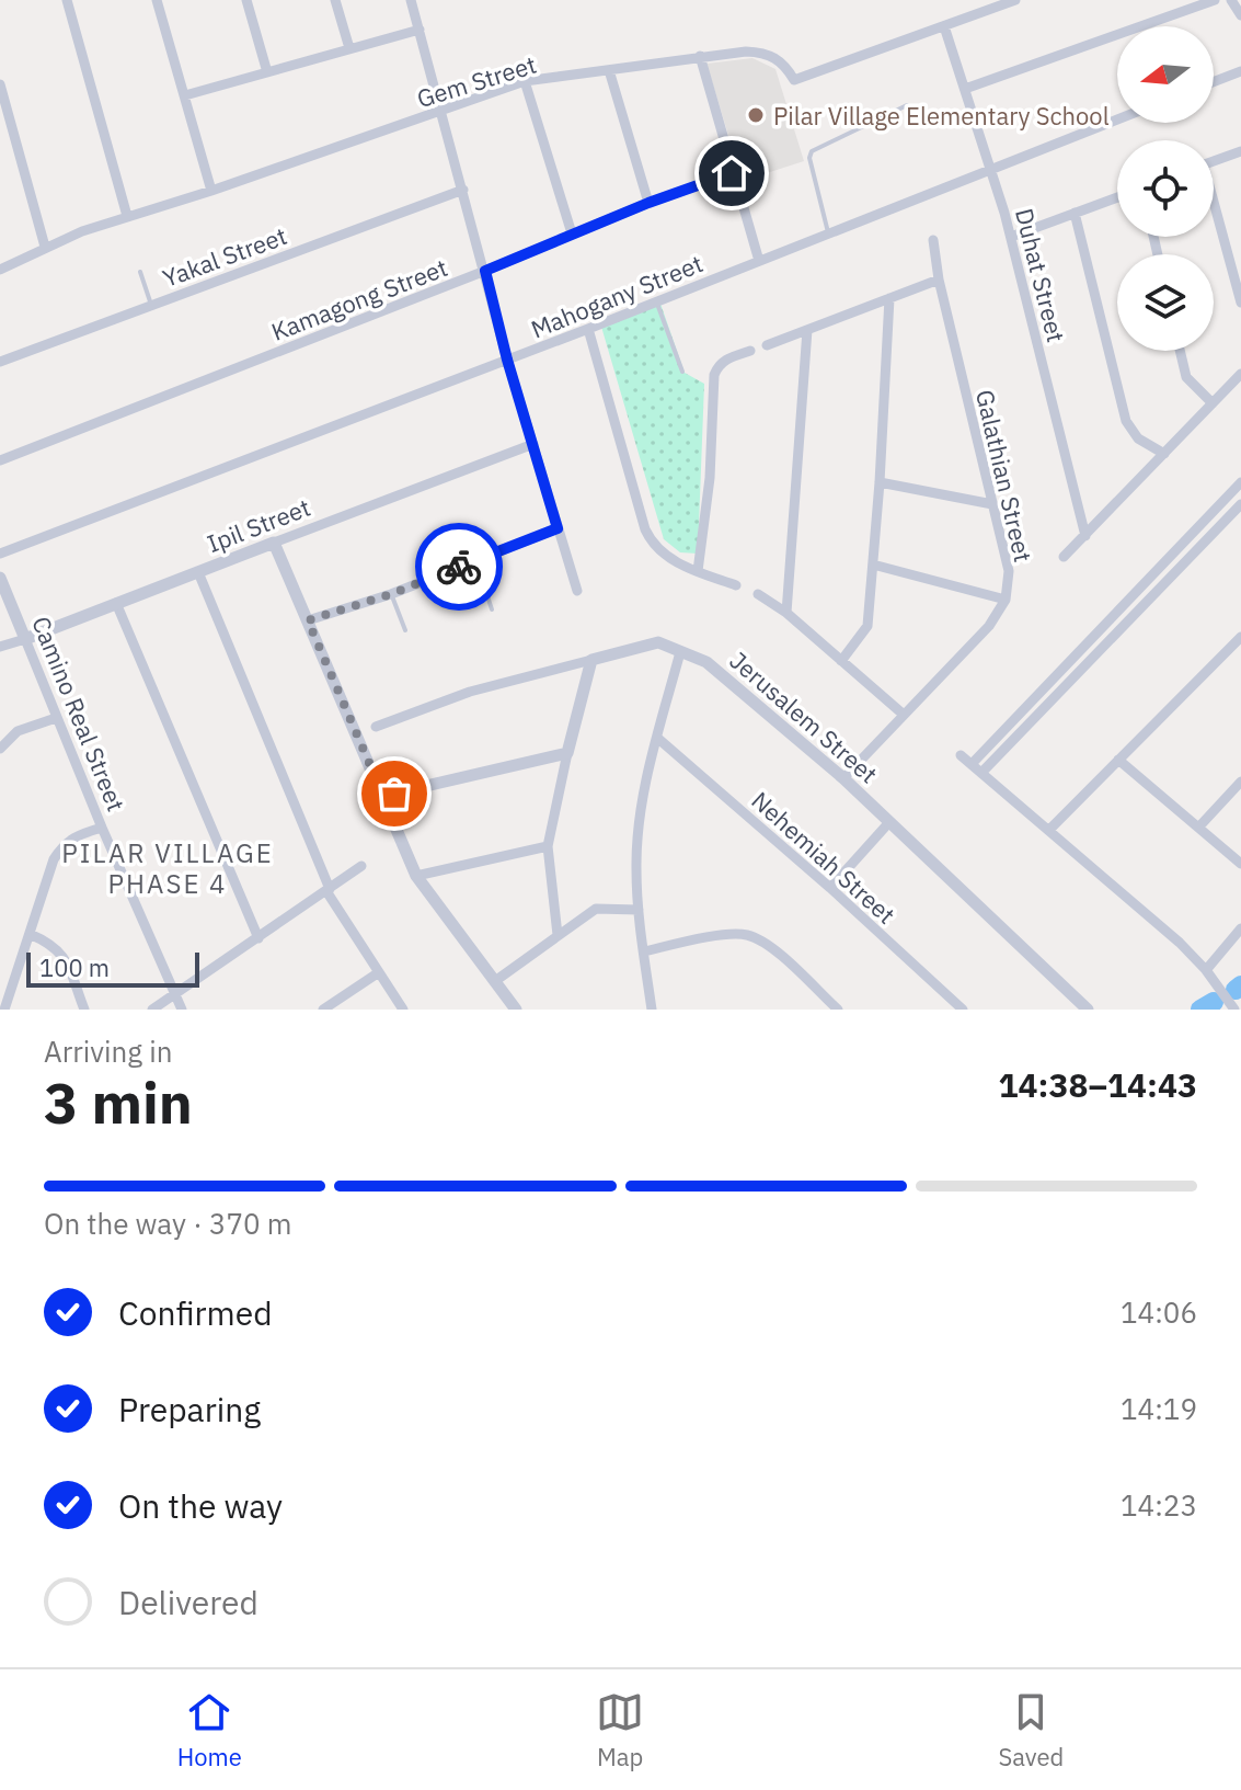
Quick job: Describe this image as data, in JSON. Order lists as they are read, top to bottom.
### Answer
{
  "streets": {
    "street": [
      "Gem Street",
      "Yakal Street",
      "Duhat Street",
      "Mahogany Street",
      "Kamagong Street",
      "Galathian Street",
      "Ipil Street",
      "Camino Real Street",
      "Jerusalem Street",
      "Nehemiah Street"
    ]
  },
  "crossings": [
    ["Gem Street", "Duhat Street"],
    ["Duhat Street", "Mahogany Street"],
    ["Galathian Street", "Jerusalem Street"],
    ["Ipil Street", "Camino Real Street"]
  ],
  "districts": ["PILAR VILLAGE PHASE 4"],
  "places": ["Pilar Village Elementary School"],
  "scale_bar": "100 m",
  "north": "left",
  "page": {
    "scale": "100 m",
    "heading": ["3 min", "Arriving in", "14:38–14:43"],
    "bar": "On the way · 370 m",
    "list": [
      ["Confirmed", "14:06"],
      ["Preparing", "14:19"],
      ["On the way", "14:23"],
      "Delivered"
    ],
    "tabs": ["Home", "Map", "Saved"]
  }
}
